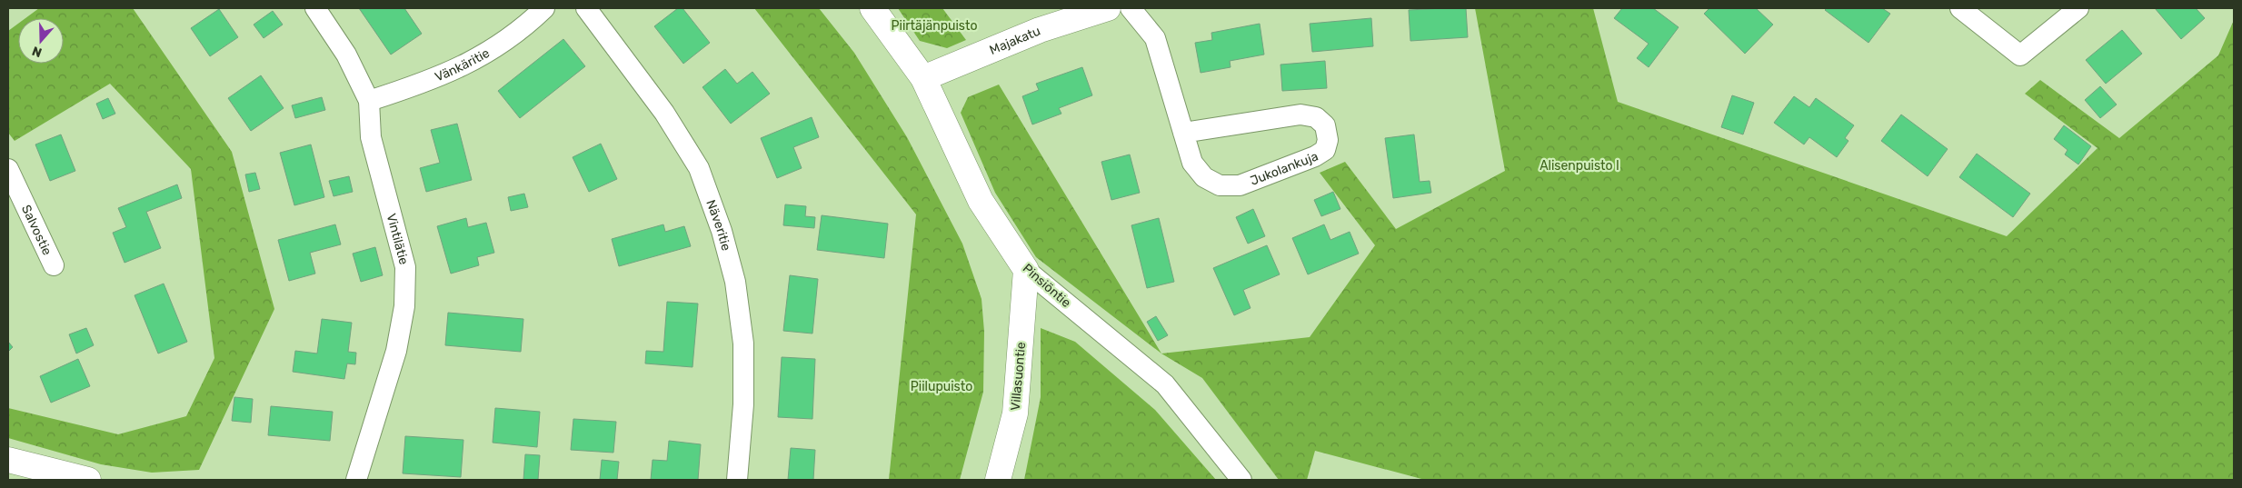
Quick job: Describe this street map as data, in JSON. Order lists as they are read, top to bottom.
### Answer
{
  "streets": {
    "street": [
      "Majakatu",
      "Vänkäritie",
      "Jukolankuja",
      "Näveritie",
      "Salvostie",
      "Vintilätie",
      "Pinsiöntie",
      "Villasuontie"
    ]
  },
  "crossings": [
    ["Majakatu", "Pinsiöntie"],
    ["Vänkäritie", "Vintilätie"],
    ["Pinsiöntie", "Villasuontie"]
  ],
  "parks": ["Piirtäjänpuisto", "Alisenpuisto I", "Piilupuisto"],
  "north": "bottom"
}
